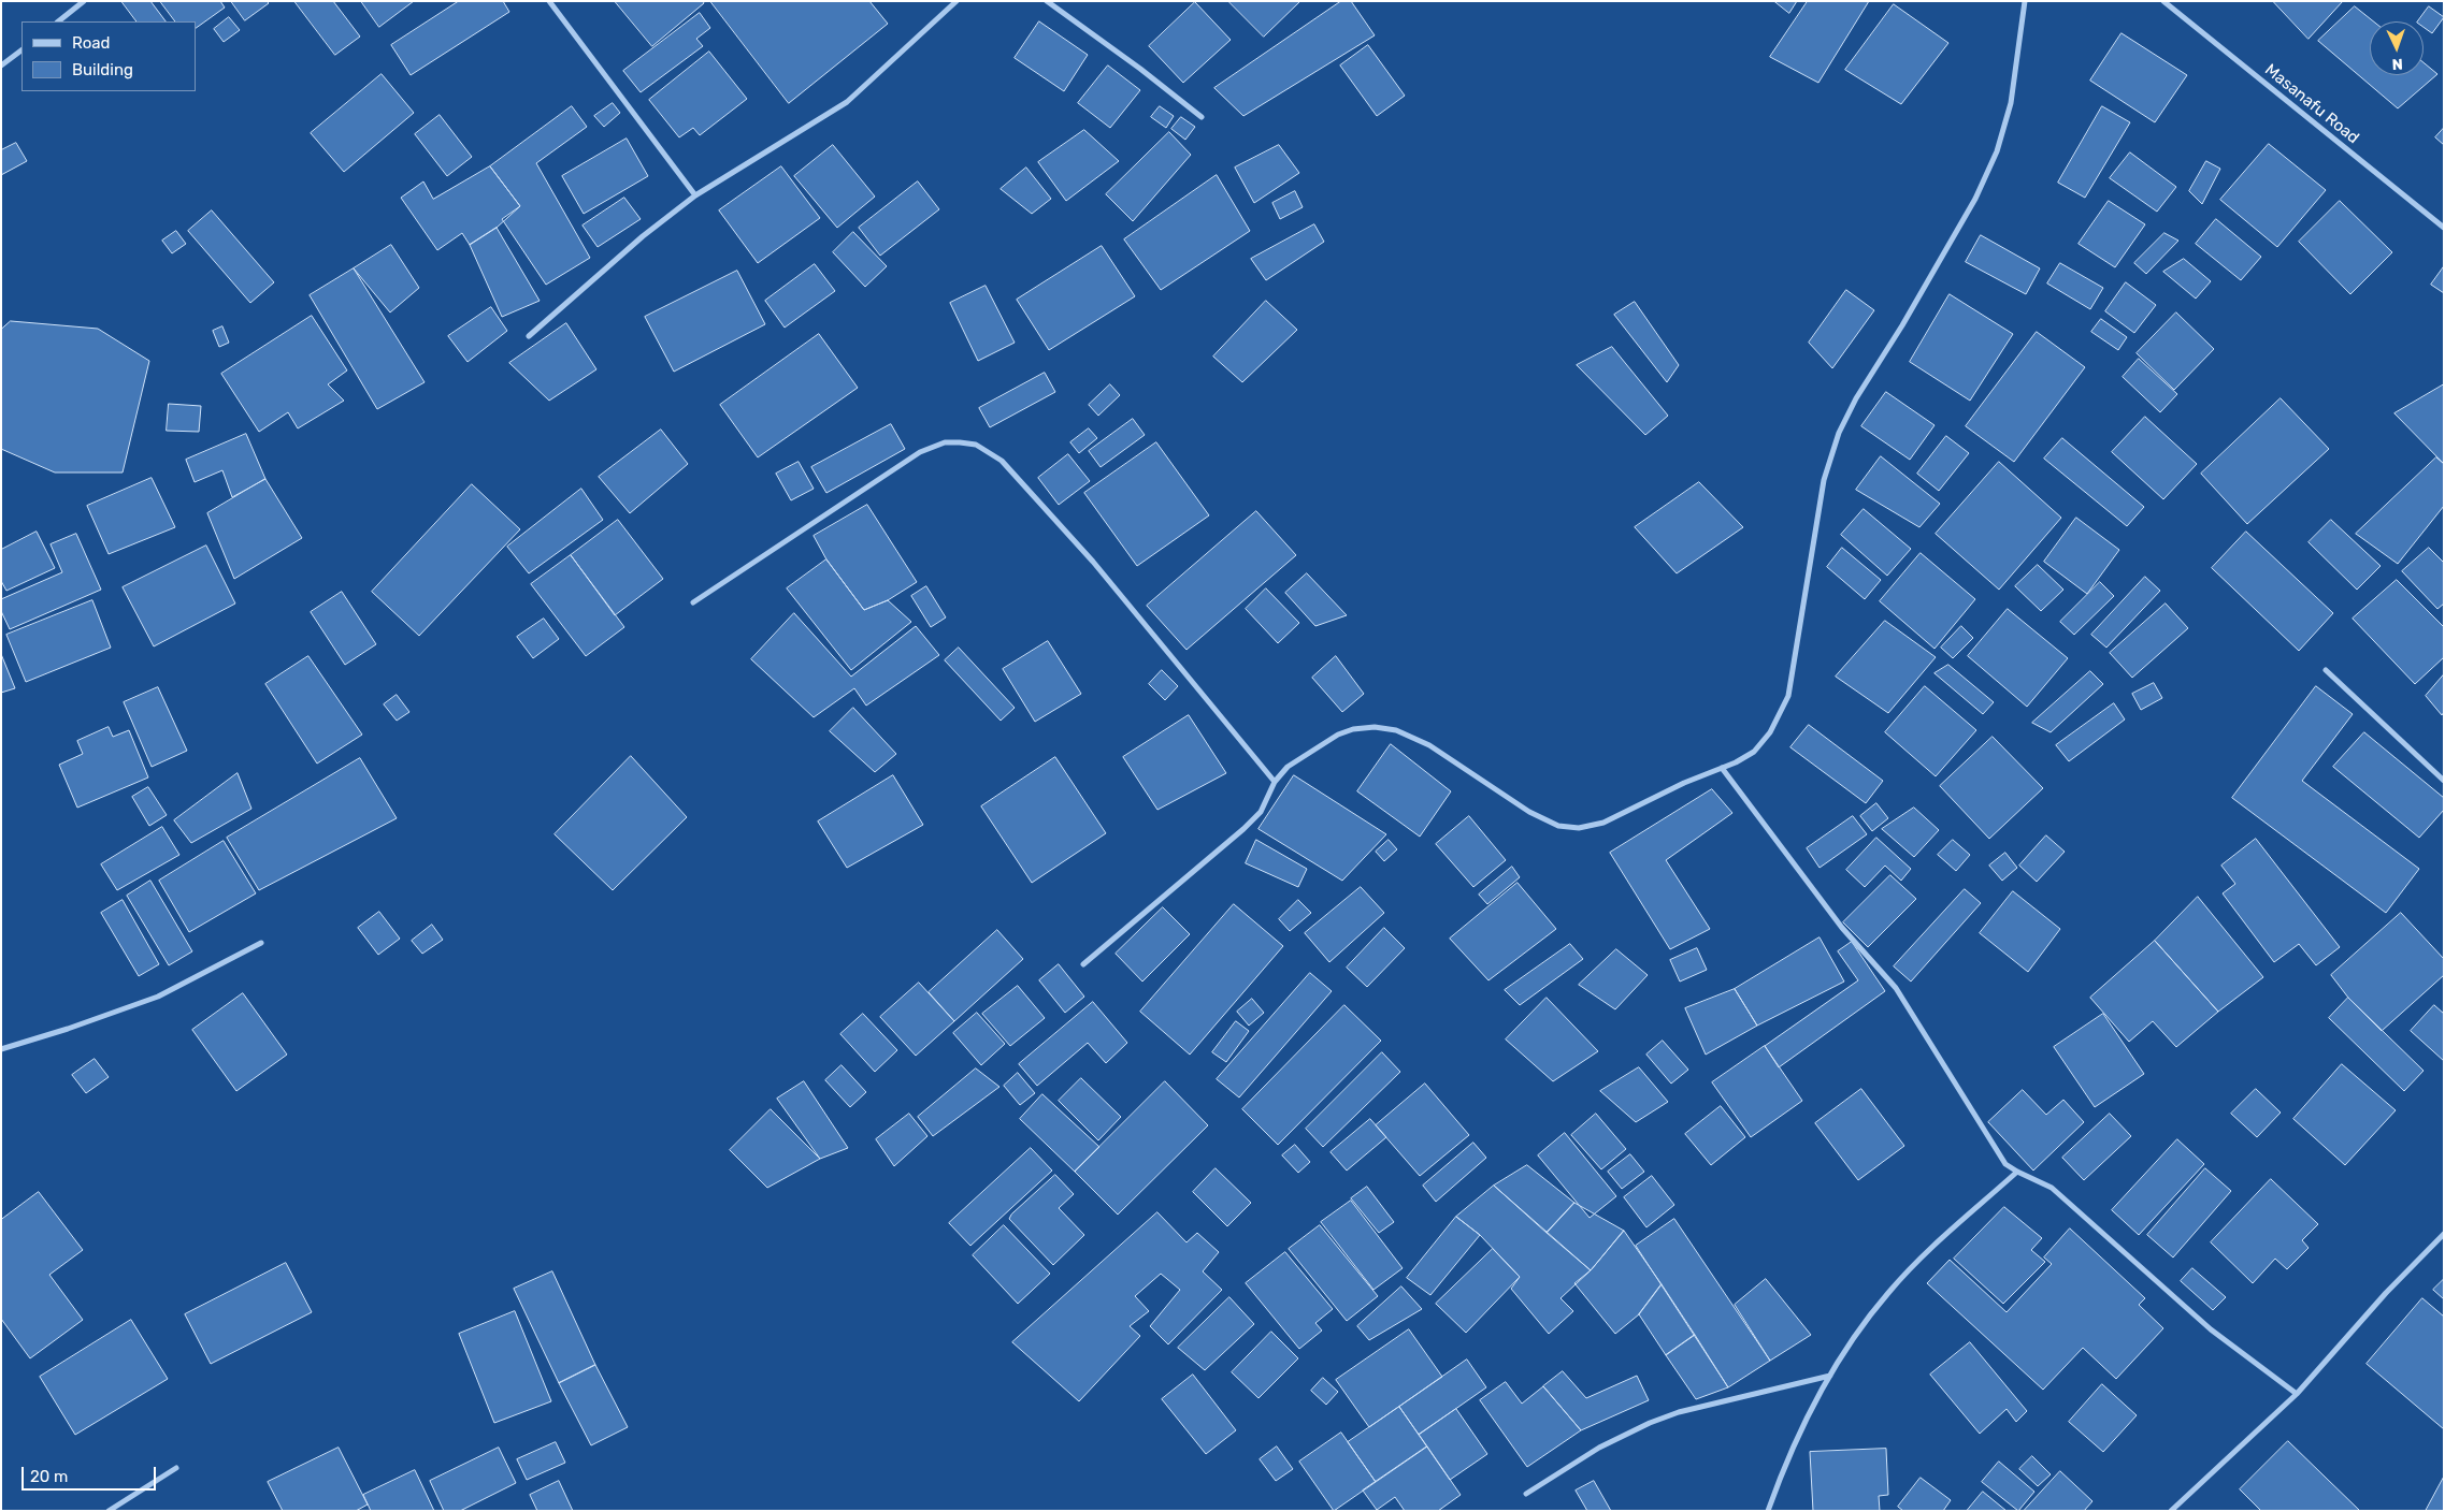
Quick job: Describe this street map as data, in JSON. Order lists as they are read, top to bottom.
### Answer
{
  "streets": {
    "street": ["Masanafu Road"]
  },
  "legend": ["Road", "Building"],
  "scale_bar": "20 m",
  "north": "bottom"
}
